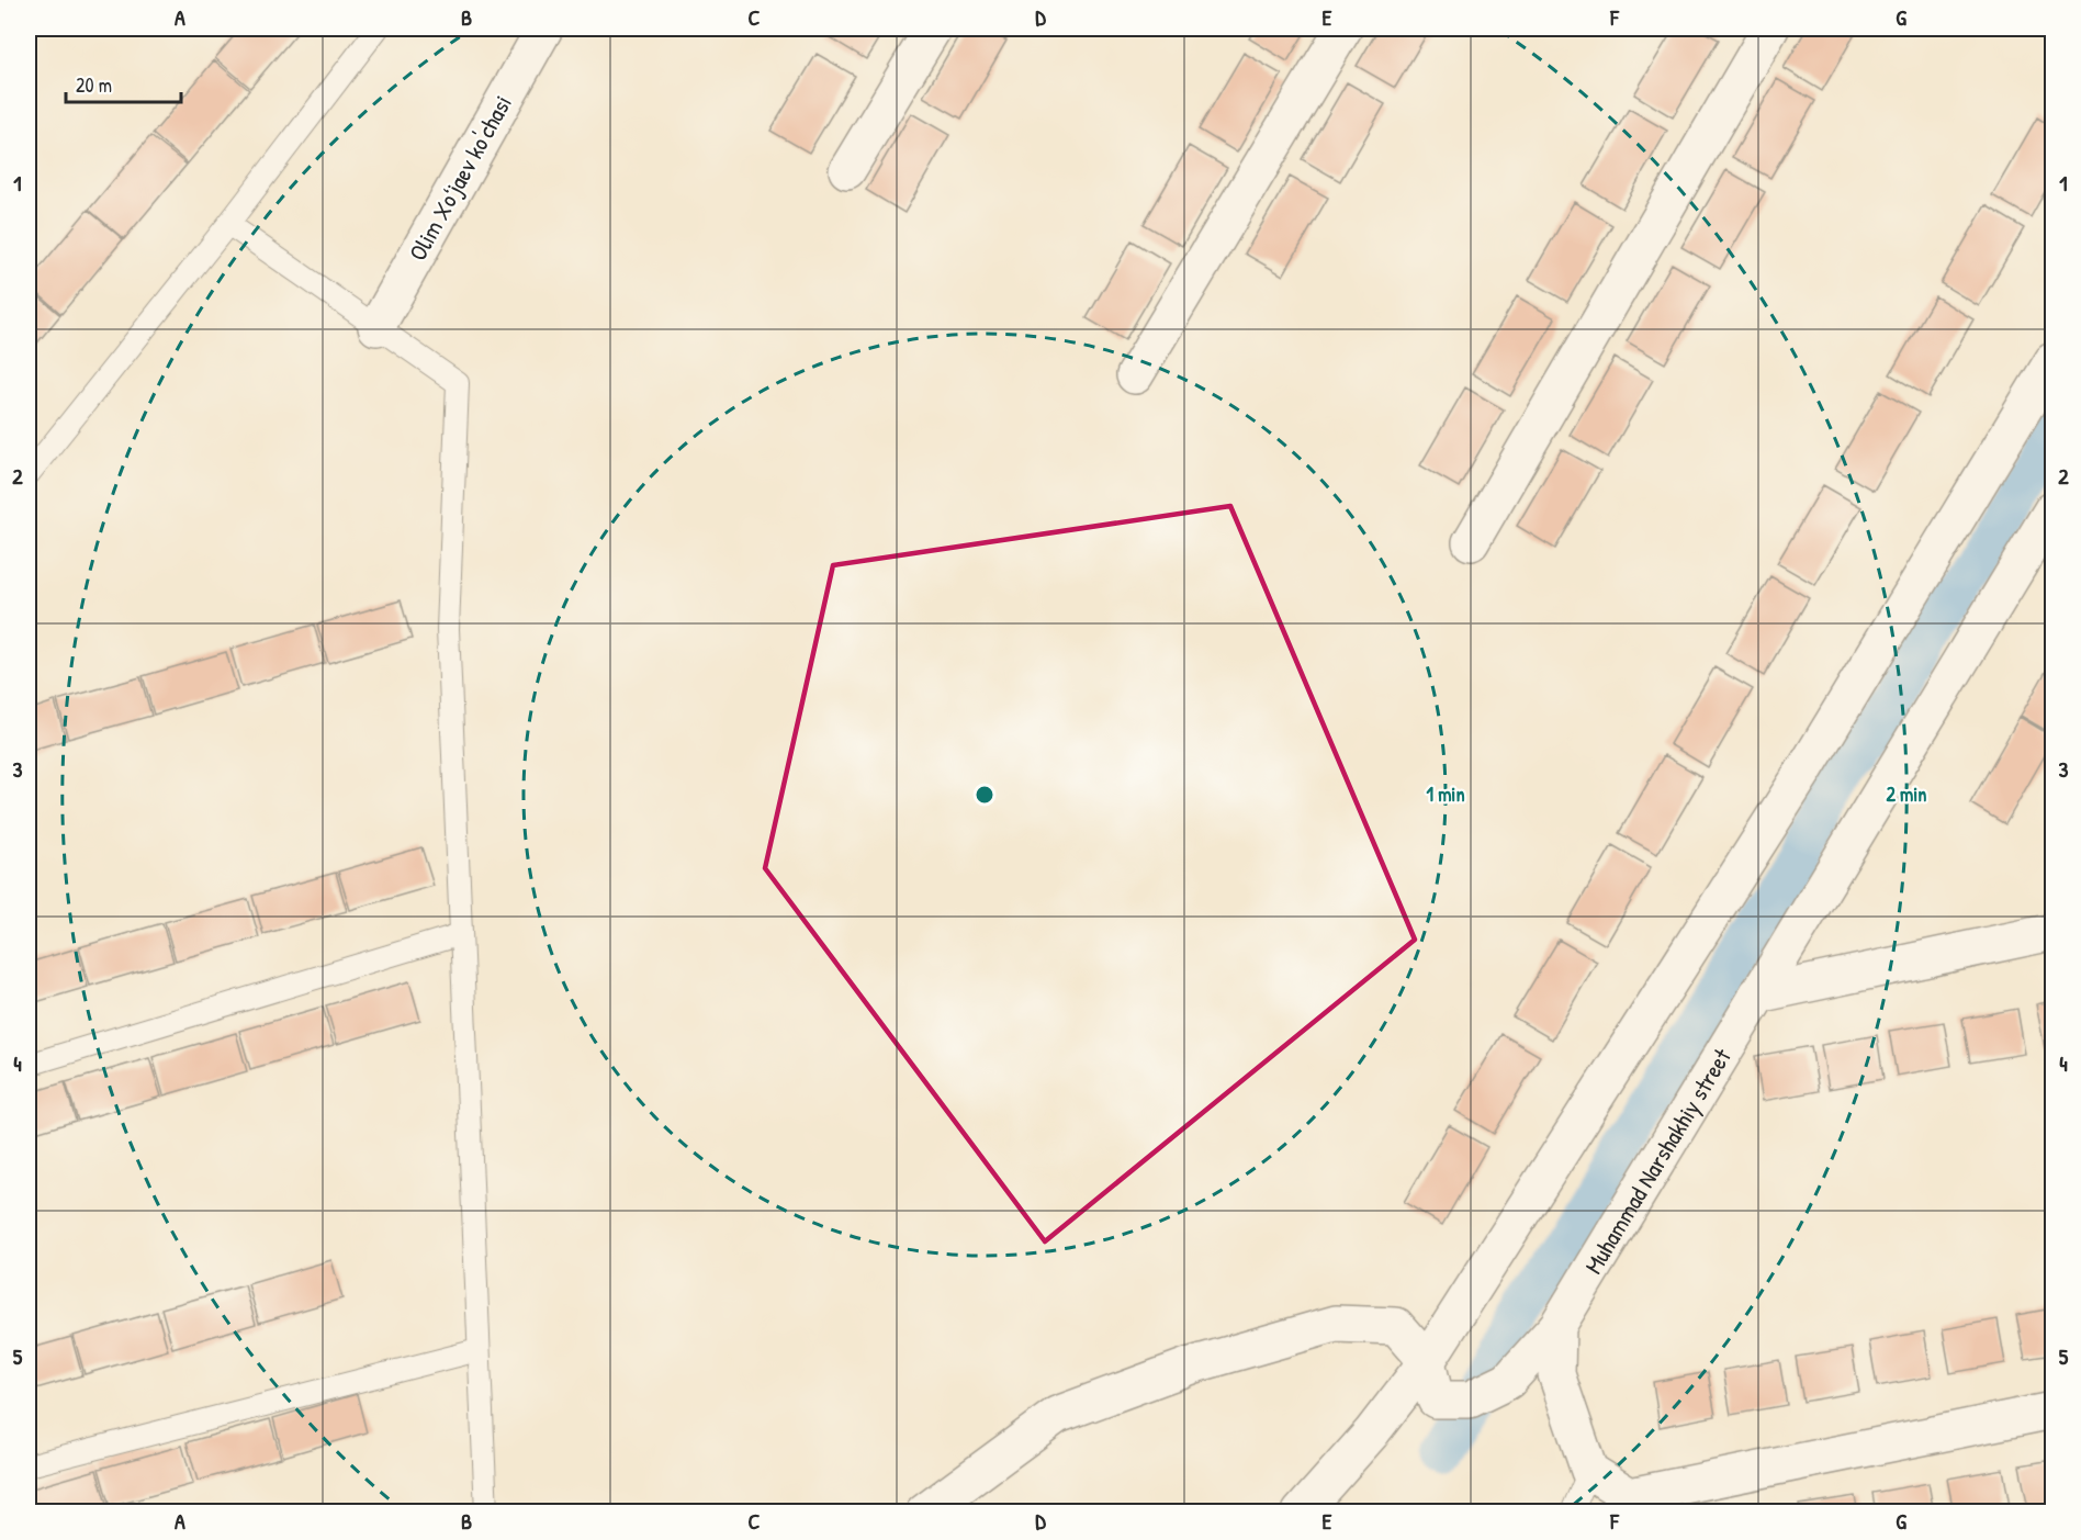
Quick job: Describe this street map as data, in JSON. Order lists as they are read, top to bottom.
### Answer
{
  "streets": {
    "street": ["Olim Xoʻjaev ko'chasi", "Muhammad Narshakhiy street"]
  },
  "scale_bar": "20 m",
  "grid": {
    "columns": [
      "A",
      "B",
      "C",
      "D",
      "E",
      "F",
      "G"
    ],
    "rows": [
      "1",
      "2",
      "3",
      "4",
      "5"
    ]
  },
  "rings": ["1 min", "2 min"]
}
